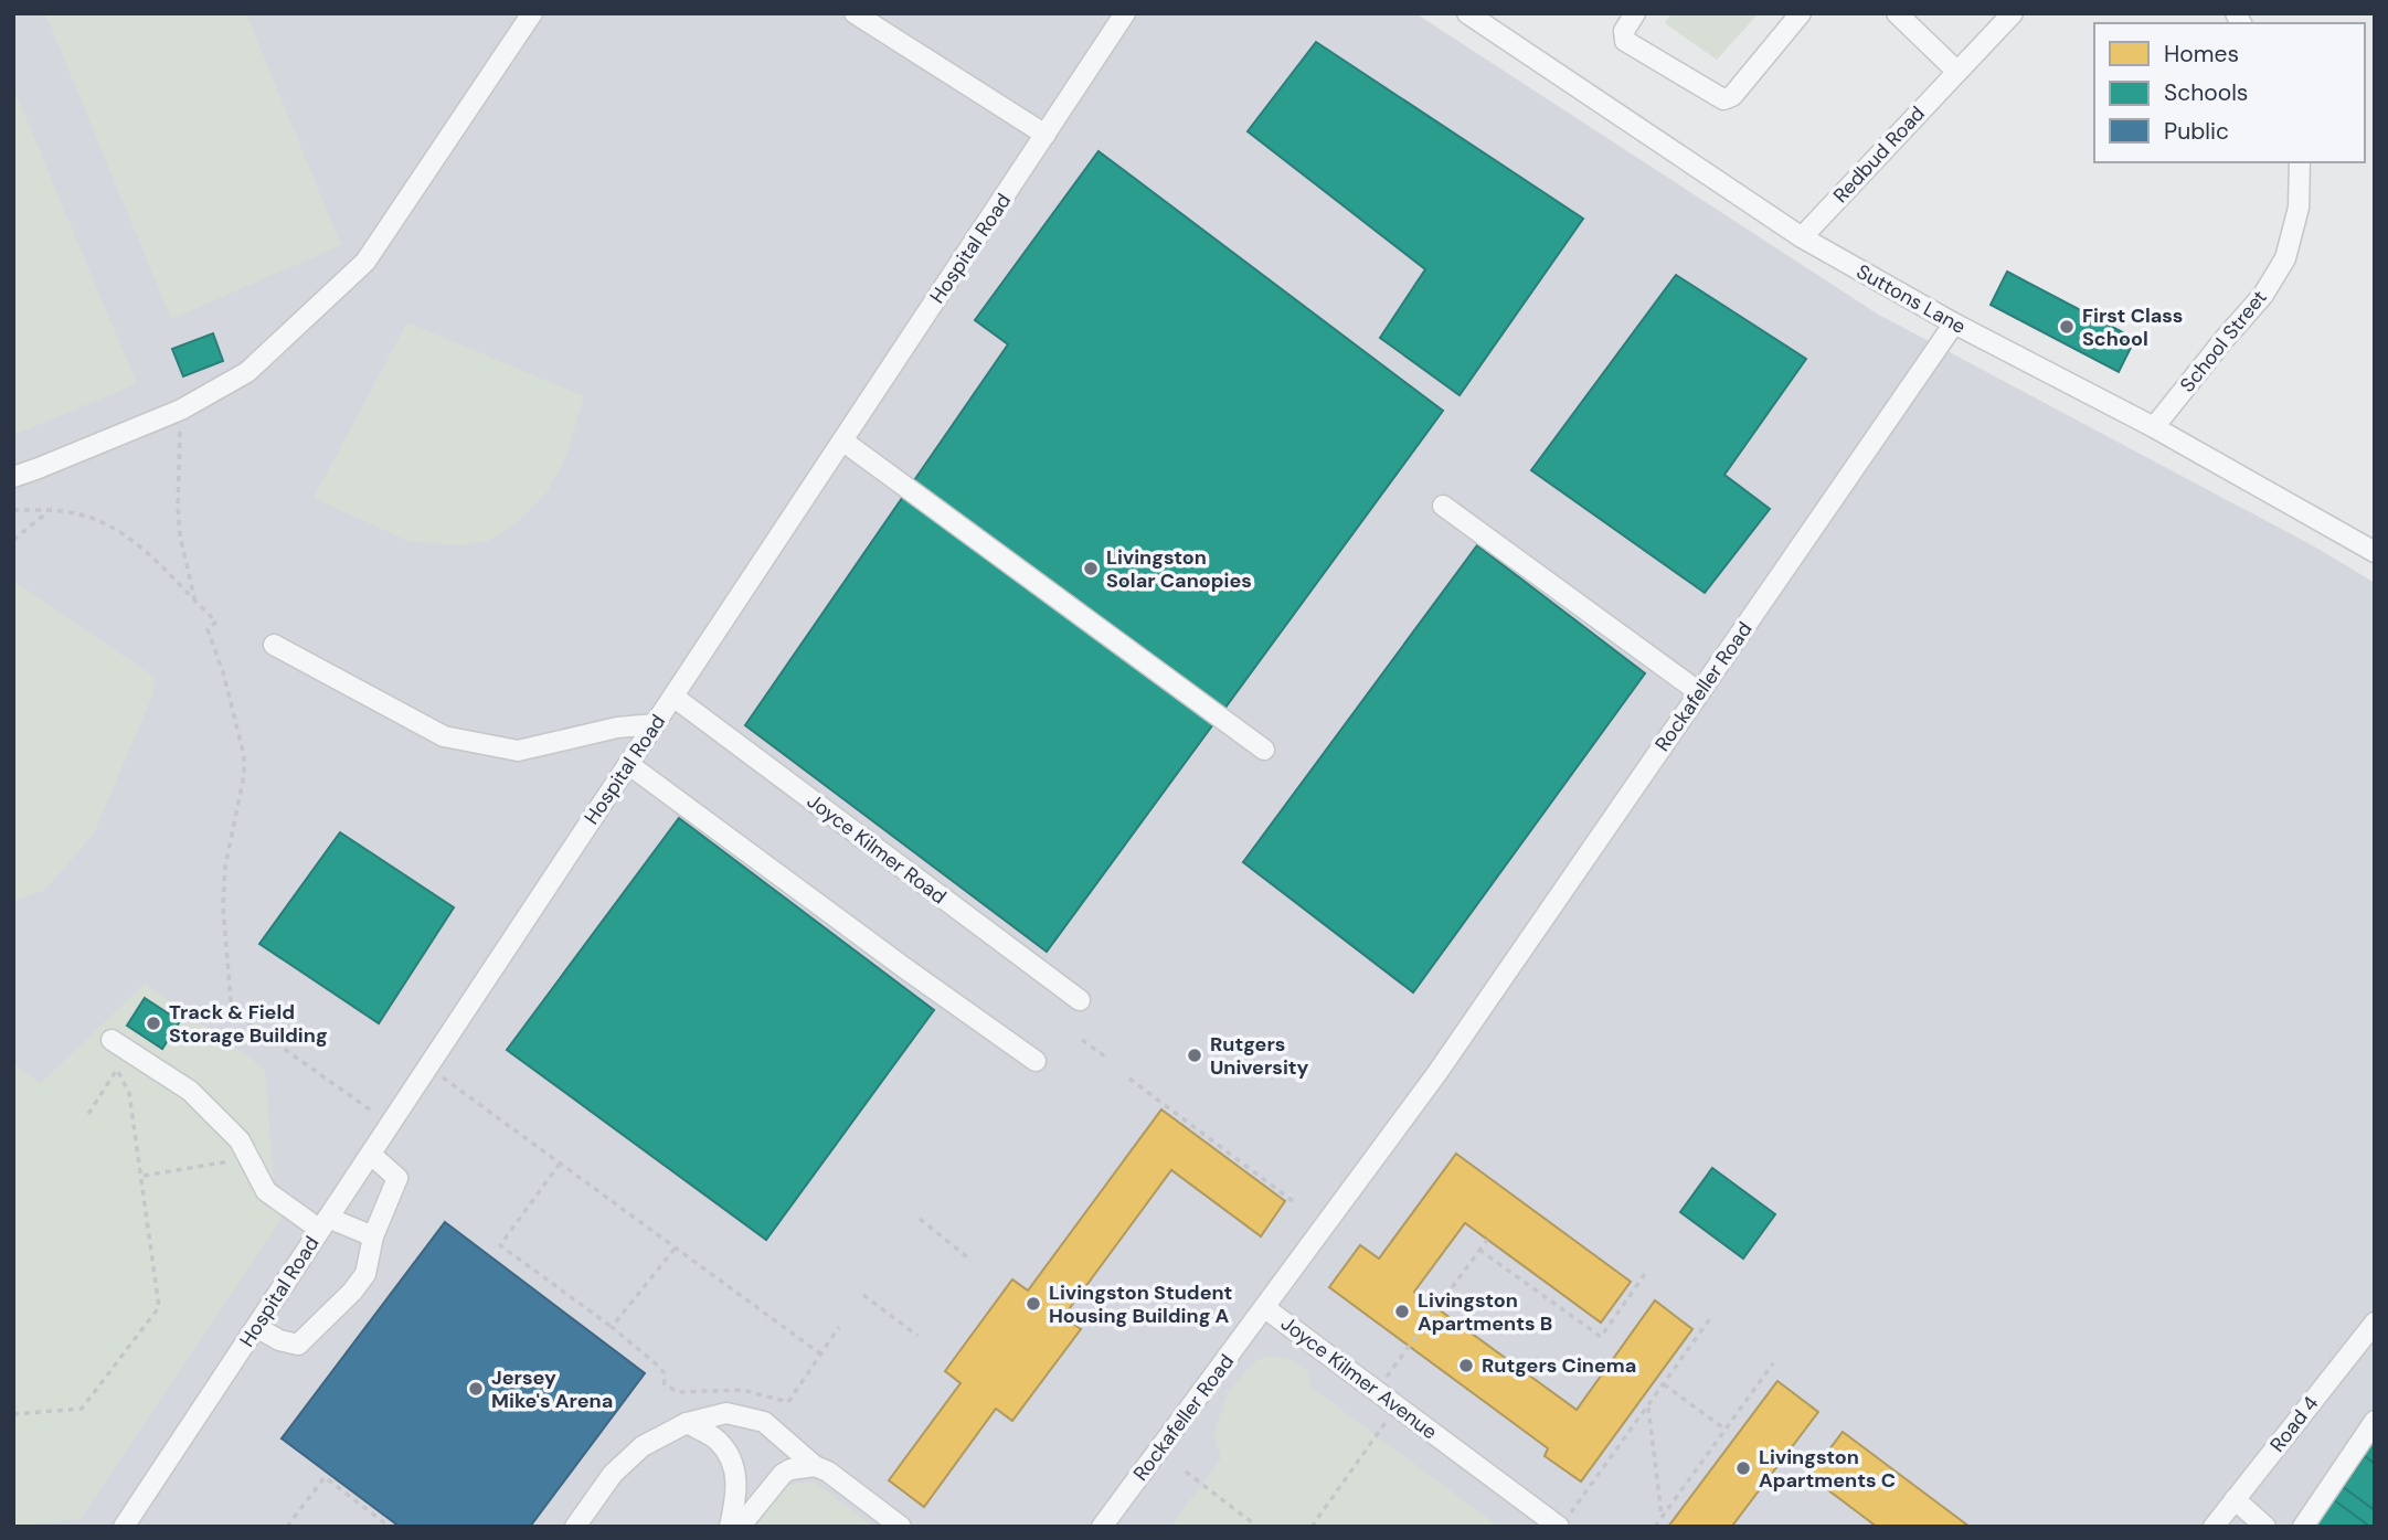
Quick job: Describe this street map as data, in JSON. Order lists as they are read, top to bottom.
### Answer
{
  "streets": {
    "street": [
      "Redbud Road",
      "Hospital Road",
      "Suttons Lane",
      "School Street",
      "Rockafeller Road",
      "Joyce Kilmer Road",
      "Joyce Kilmer Avenue",
      "Road 4"
    ]
  },
  "crossings": [
    ["Redbud Road", "Suttons Lane"],
    ["Hospital Road", "Joyce Kilmer Road"],
    ["Suttons Lane", "School Street"],
    ["Suttons Lane", "Rockafeller Road"],
    ["Rockafeller Road", "Joyce Kilmer Avenue"]
  ],
  "places": [
    "First Class School",
    "Livingston Solar Canopies",
    "Track & Field Storage Building",
    "Rutgers University",
    "Livingston Student Housing Building A",
    "Livingston Apartments B",
    "Rutgers Cinema",
    "Jersey Mike's Arena",
    "Livingston Apartments C"
  ],
  "legend": ["Homes", "Schools", "Public"]
}
